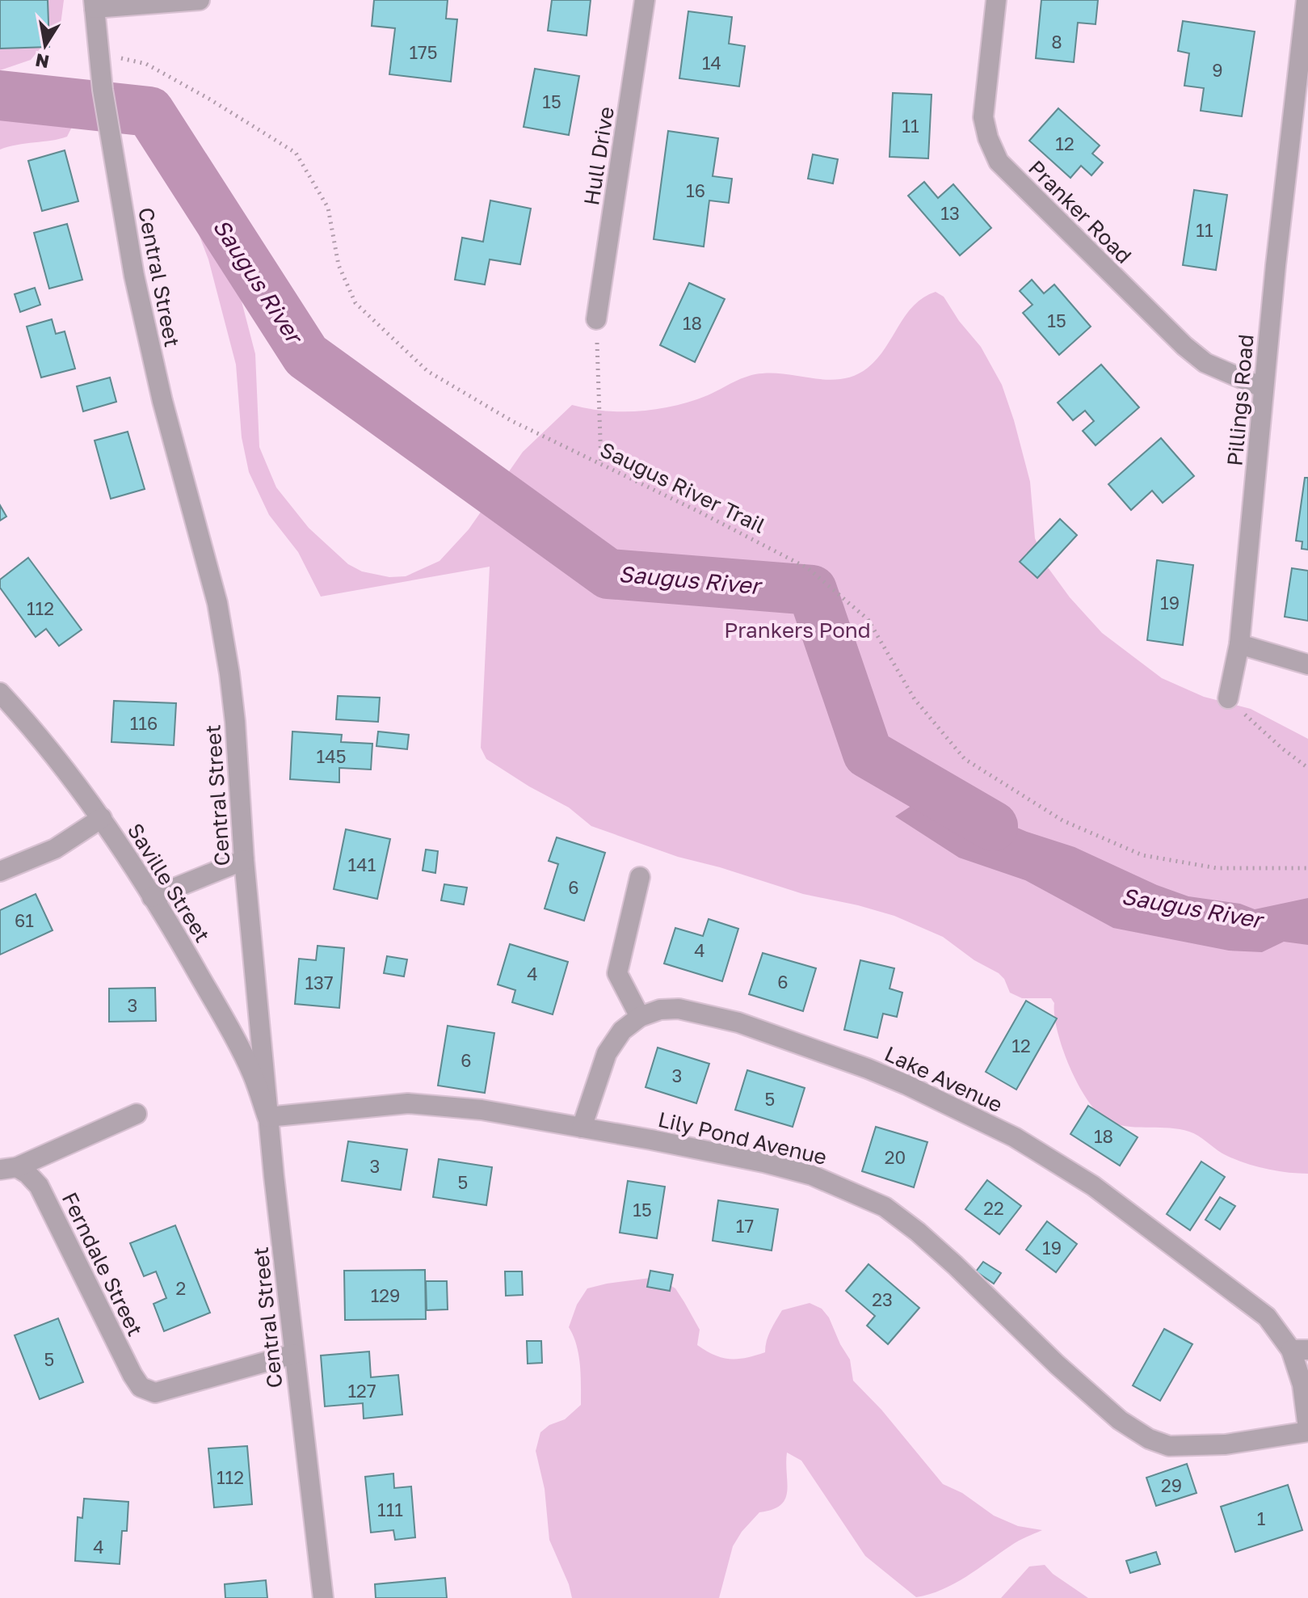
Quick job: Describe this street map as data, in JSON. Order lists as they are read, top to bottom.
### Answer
{
  "streets": {
    "street": [
      "Hull Drive",
      "Pranker Road",
      "Central Street",
      "Pillings Road",
      "Saville Street",
      "Lake Avenue",
      "Lily Pond Avenue",
      "Ferndale Street"
    ],
    "path": ["Saugus River Trail"]
  },
  "crossings": [
    ["Pranker Road", "Pillings Road"],
    ["Central Street", "Saugus River Trail"],
    ["Central Street", "Saville Street"],
    ["Central Street", "Lily Pond Avenue"],
    ["Central Street", "Ferndale Street"],
    ["Saville Street", "Lily Pond Avenue"],
    ["Lake Avenue", "Lily Pond Avenue"]
  ],
  "water": ["Saugus River"],
  "parks": ["Prankers Pond"],
  "house_numbers": [
    "8",
    "175",
    "14",
    "9",
    "15",
    "11",
    "12",
    "16",
    "13",
    "11",
    "15",
    "18",
    "19",
    "112",
    "116",
    "145",
    "141",
    "6",
    "61",
    "4",
    "4",
    "6",
    "137",
    "3",
    "12",
    "6",
    "3",
    "5",
    "18",
    "20",
    "3",
    "5",
    "22",
    "15",
    "17",
    "19",
    "2",
    "129",
    "23",
    "5",
    "127",
    "112",
    "29",
    "111",
    "1",
    "4"
  ],
  "north": "bottom"
}
